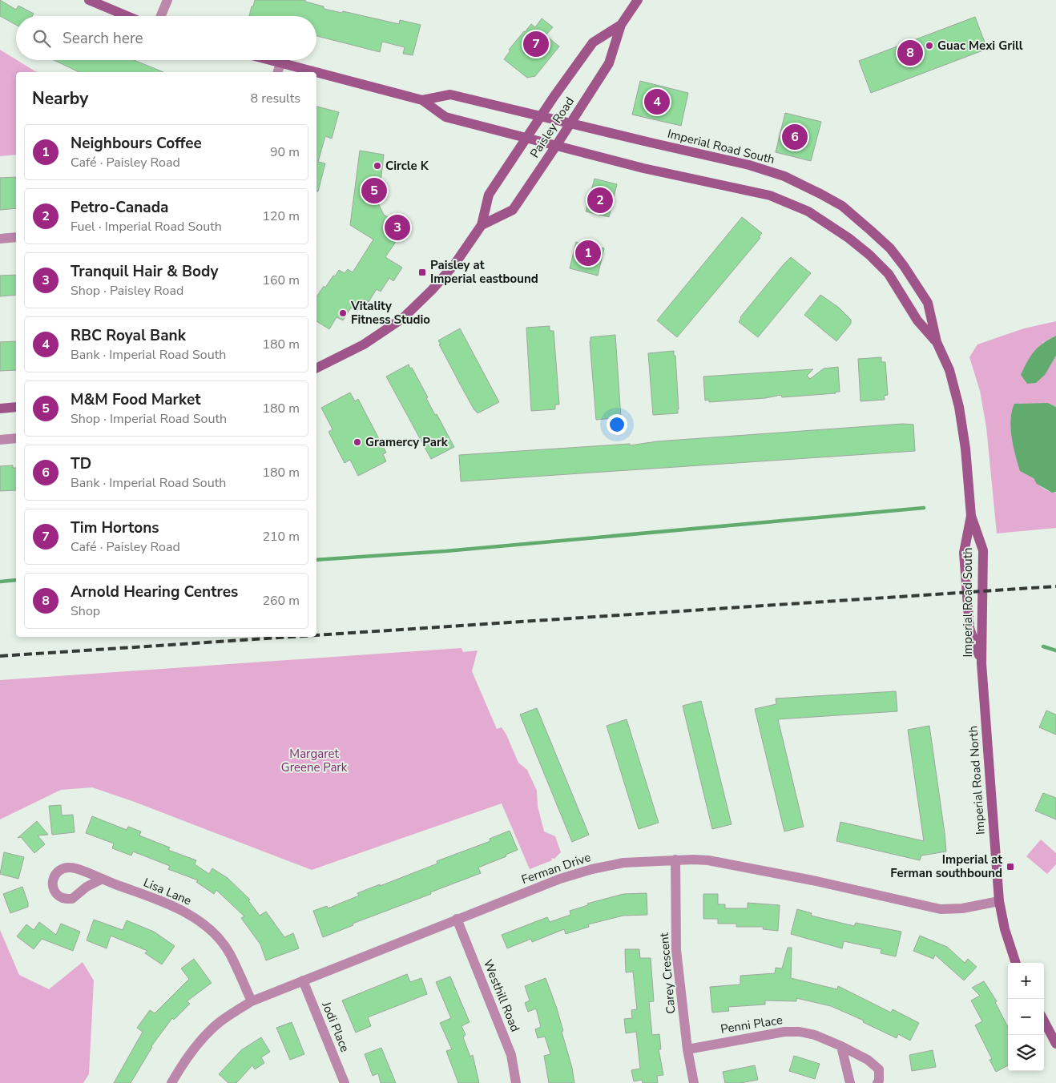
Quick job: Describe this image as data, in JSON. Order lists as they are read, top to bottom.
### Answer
{
  "streets": {
    "street": [
      "Paisley Road",
      "Imperial Road South",
      "Imperial Road North",
      "Ferman Drive",
      "Lisa Lane",
      "Carey Crescent",
      "Westhill Road",
      "Penni Place",
      "Jodi Place"
    ]
  },
  "crossings": [
    ["Paisley Road", "Imperial Road South"],
    ["Imperial Road South", "Imperial Road North"],
    ["Imperial Road North", "Ferman Drive"],
    ["Ferman Drive", "Lisa Lane"],
    ["Ferman Drive", "Carey Crescent"],
    ["Ferman Drive", "Westhill Road"],
    ["Ferman Drive", "Jodi Place"],
    ["Carey Crescent", "Penni Place"]
  ],
  "parks": ["Margaret Greene Park"],
  "places": {
    "other": [
      "Guac Mexi Grill",
      "Circle K",
      "Vitality Fitness Studio",
      "Gramercy Park"
    ],
    "transit": ["Paisley at Imperial eastbound", "Imperial at Ferman southbound"]
  },
  "page": {
    "search": "Search here",
    "pins": [
      "7",
      "8",
      "4",
      "6",
      "5",
      "2",
      "3",
      "1"
    ],
    "heading": ["Nearby", "8 results"],
    "list": [
      {
        "mark": "1",
        "name": "Neighbours Coffee",
        "note": "Café · Paisley Road",
        "value": "90 m"
      },
      {
        "mark": "2",
        "name": "Petro-Canada",
        "note": "Fuel · Imperial Road South",
        "value": "120 m"
      },
      {
        "mark": "3",
        "name": "Tranquil Hair & Body",
        "note": "Shop · Paisley Road",
        "value": "160 m"
      },
      {
        "mark": "4",
        "name": "RBC Royal Bank",
        "note": "Bank · Imperial Road South",
        "value": "180 m"
      },
      {
        "mark": "5",
        "name": "M&M Food Market",
        "note": "Shop · Imperial Road South",
        "value": "180 m"
      },
      {
        "mark": "6",
        "name": "TD",
        "note": "Bank · Imperial Road South",
        "value": "180 m"
      },
      {
        "mark": "7",
        "name": "Tim Hortons",
        "note": "Café · Paisley Road",
        "value": "210 m"
      },
      {
        "mark": "8",
        "name": "Arnold Hearing Centres",
        "note": "Shop",
        "value": "260 m"
      }
    ],
    "map_buttons": ["+", "−"]
  }
}
